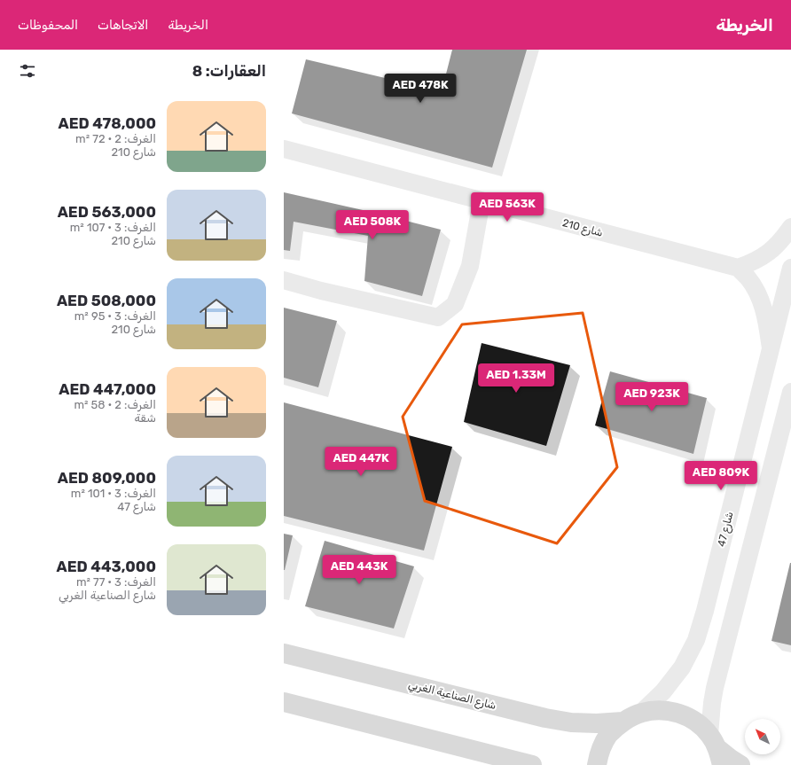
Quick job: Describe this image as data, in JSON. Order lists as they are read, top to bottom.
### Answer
{
  "streets": {
    "main road": ["شارع الصناعية الغربي"],
    "street": ["شارع 210", "شارع 47"]
  },
  "north": "top left",
  "page": {
    "header": "الخريطة",
    "nav": ["الخريطة", "الاتجاهات", "المحفوظات"],
    "heading": "العقارات: 8",
    "price": [
      "AED 478K",
      "AED 563K",
      "AED 508K",
      "AED 1.33M",
      "AED 923K",
      "AED 447K",
      "AED 809K",
      "AED 443K"
    ],
    "list": [
      {
        "name": "AED 478,000",
        "note": "الغرف: 2 · 72 m² · شارع 210"
      },
      {
        "name": "AED 563,000",
        "note": "الغرف: 3 · 107 m² · شارع 210"
      },
      {
        "name": "AED 508,000",
        "note": "الغرف: 3 · 95 m² · شارع 210"
      },
      {
        "name": "AED 447,000",
        "note": "الغرف: 2 · 58 m² · شقة"
      },
      {
        "name": "AED 809,000",
        "note": "الغرف: 3 · 101 m² · شارع 47"
      },
      {
        "name": "AED 443,000",
        "note": "الغرف: 3 · 77 m² · شارع الصناعية الغربي"
      }
    ]
  }
}
